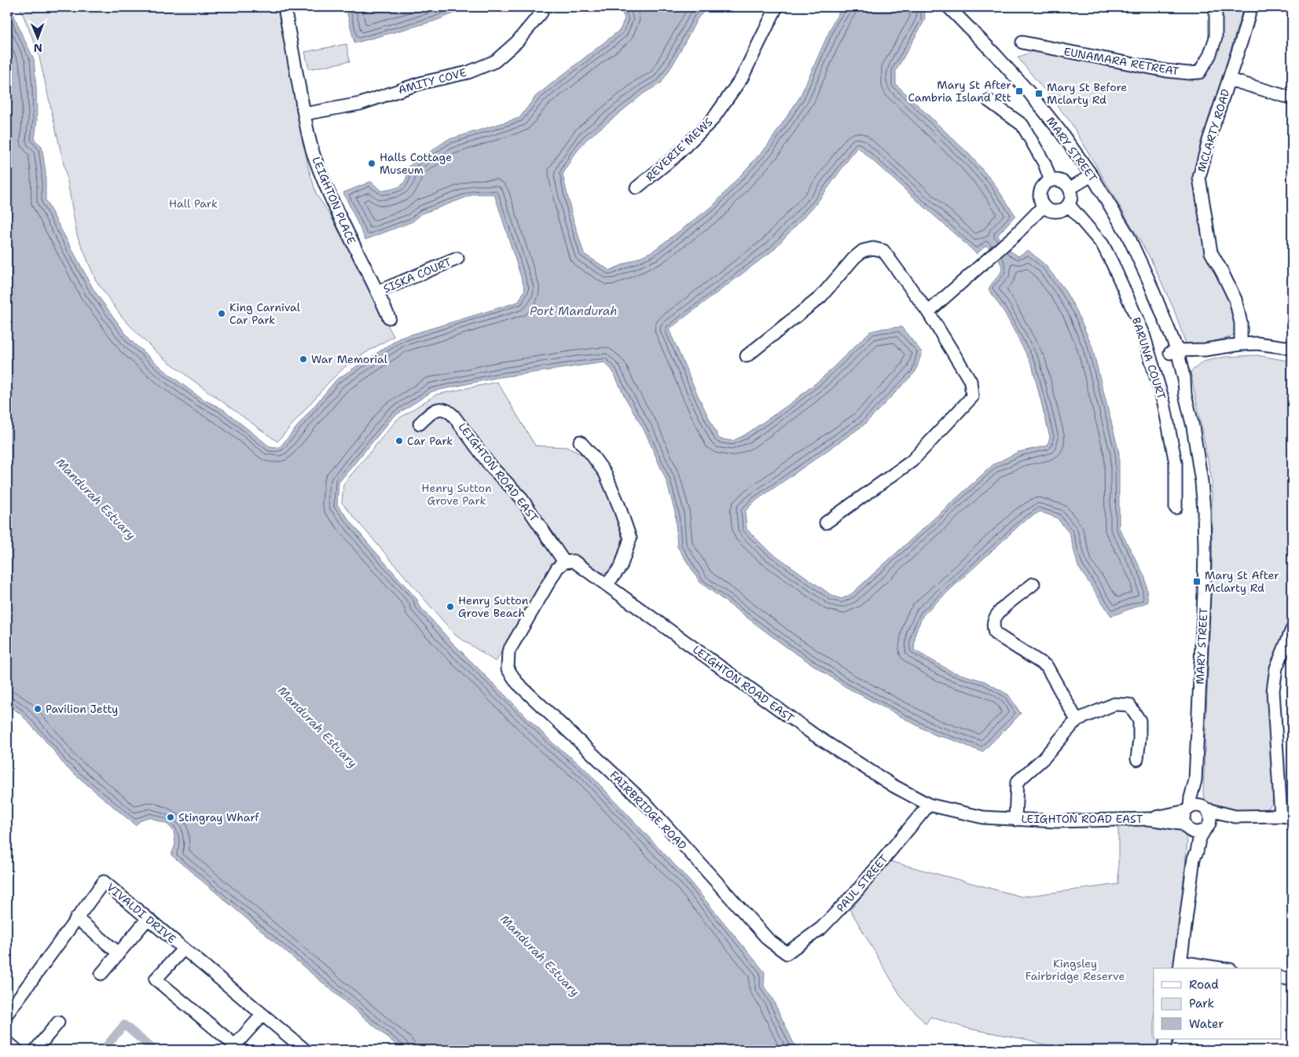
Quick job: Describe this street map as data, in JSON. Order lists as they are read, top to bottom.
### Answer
{
  "streets": {
    "street": [
      "EUNAMARA RETREAT",
      "AMITY COVE",
      "MCLARTY ROAD",
      "REVERIE MEWS",
      "MARY STREET",
      "LEIGHTON PLACE",
      "SISKA COURT",
      "BARUNA COURT",
      "LEIGHTON ROAD EAST",
      "FAIRBRIDGE ROAD",
      "PAUL STREET",
      "VIVALDI DRIVE"
    ]
  },
  "crossings": [
    ["AMITY COVE", "LEIGHTON PLACE"],
    ["MARY STREET", "LEIGHTON ROAD EAST"],
    ["LEIGHTON PLACE", "SISKA COURT"],
    ["LEIGHTON ROAD EAST", "FAIRBRIDGE ROAD"],
    ["LEIGHTON ROAD EAST", "PAUL STREET"],
    ["FAIRBRIDGE ROAD", "PAUL STREET"]
  ],
  "water": ["Port Mandurah", "Mandurah Estuary"],
  "parks": ["Hall Park", "Henry Sutton Grove Park", "Kingsley Fairbridge Reserve"],
  "places": {
    "transit": ["Mary St After Cambria Island Rtt", "Mary St Before Mclarty Rd", "Mary St After Mclarty Rd"],
    "other": [
      "Halls Cottage Museum",
      "King Carnival Car Park",
      "War Memorial",
      "Car Park",
      "Henry Sutton Grove Beach",
      "Pavilion Jetty",
      "Stingray Wharf"
    ]
  },
  "legend": ["Road", "Park", "Water"],
  "north": "bottom"
}
